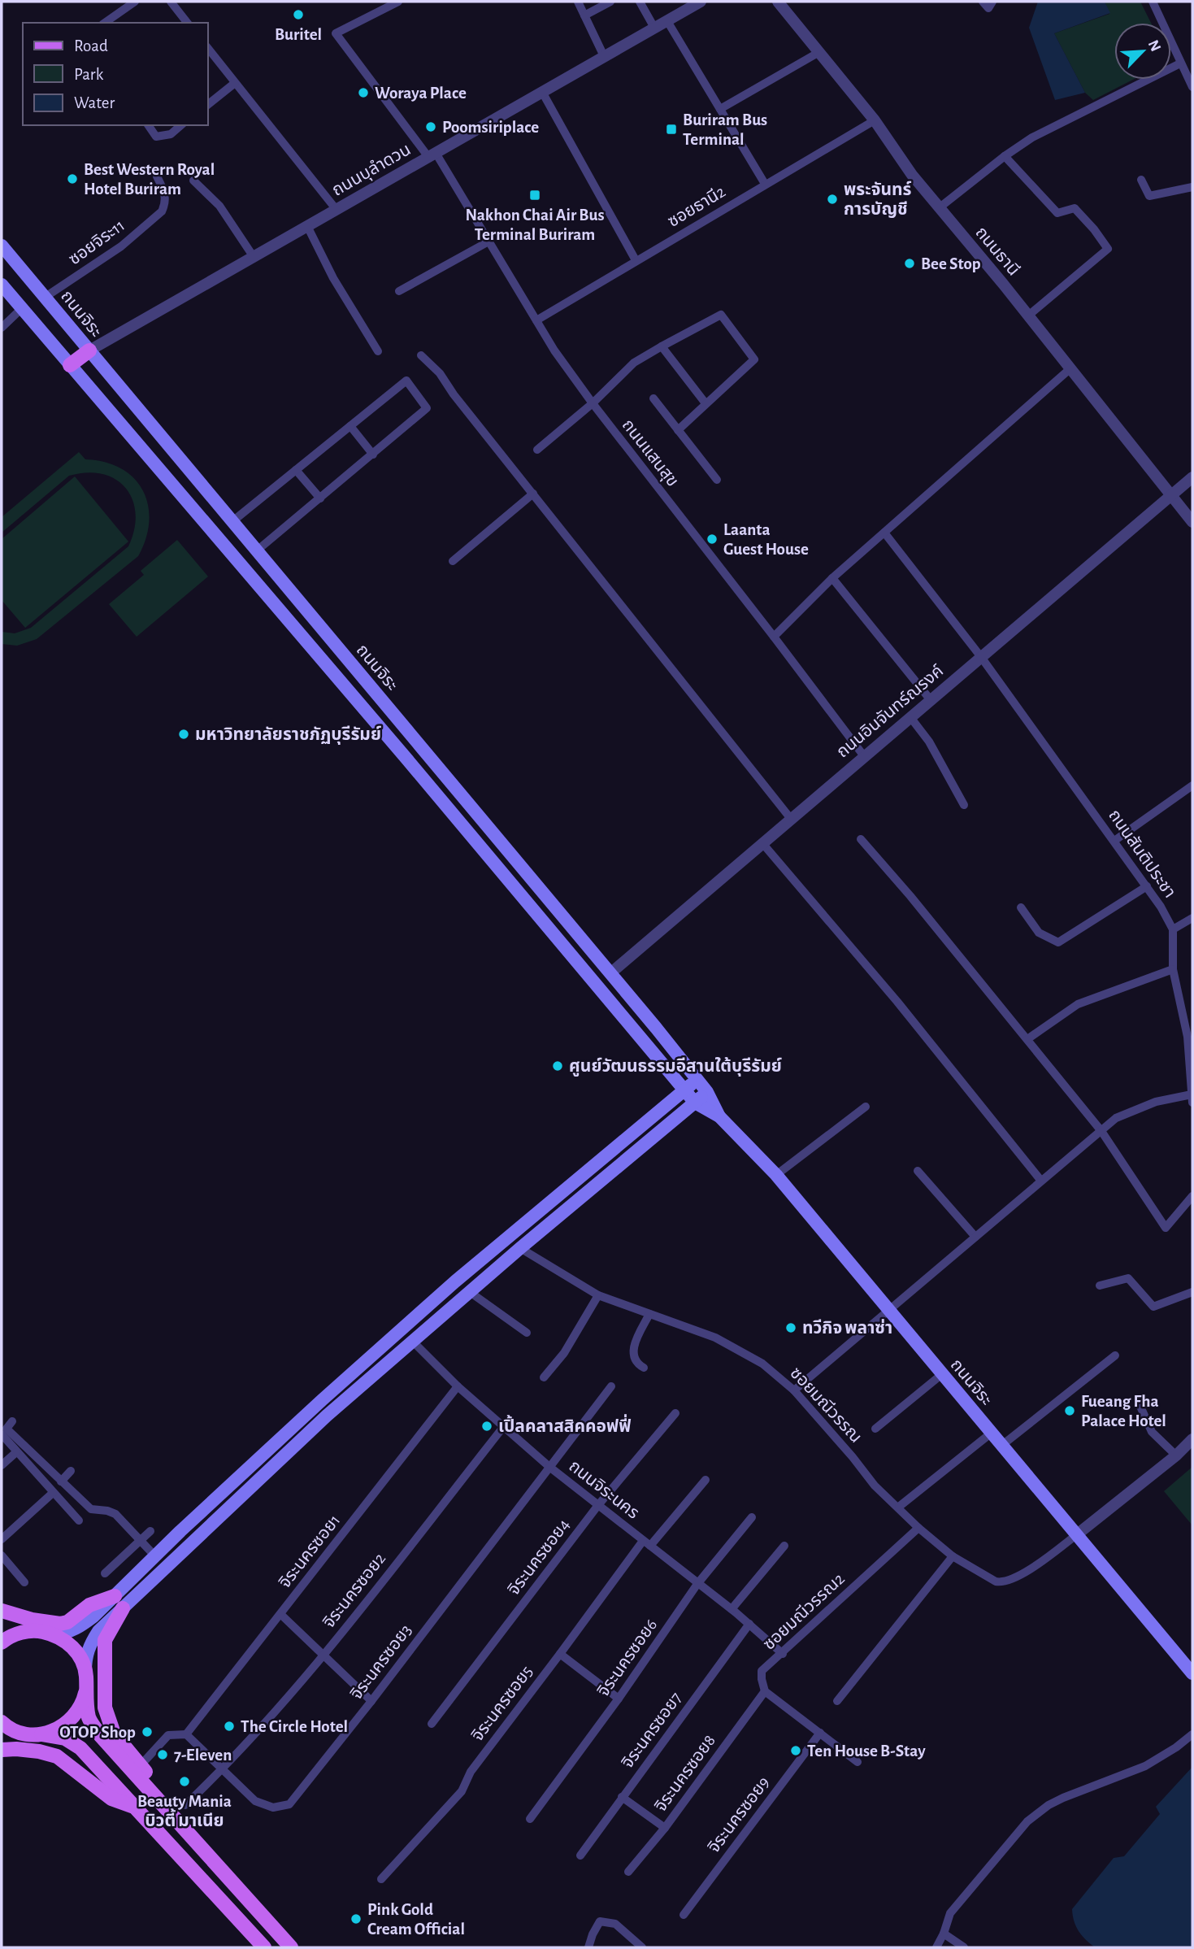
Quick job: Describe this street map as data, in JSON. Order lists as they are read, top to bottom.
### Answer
{
  "streets": {
    "main road": ["ถนนจิระ"],
    "street": [
      "ถนนบุลำดวน",
      "ซอยธานี2",
      "ซอยจิระ11",
      "ถนนธานี",
      "ถนนแสนสุข",
      "ถนนอินจันทร์ณรงค์",
      "ถนนสันติประชา",
      "ซอยมณีวรรณ",
      "ถนนจิระนคร",
      "จิระนครซอย1",
      "จิระนครซอย4",
      "จิระนครซอย2",
      "ซอยมณีวรรณ2",
      "จิระนครซอย6",
      "จิระนครซอย3",
      "จิระนครซอย5",
      "จิระนครซอย7",
      "จิระนครซอย8",
      "จิระนครซอย9"
    ]
  },
  "crossings": [
    ["ถนนบุลำดวน", "ถนนจิระ"],
    ["ถนนบุลำดวน", "ถนนแสนสุข"],
    ["ซอยธานี2", "ถนนธานี"],
    ["ซอยธานี2", "ถนนแสนสุข"],
    ["ซอยจิระ11", "ถนนจิระ"],
    ["ถนนธานี", "ถนนอินจันทร์ณรงค์"],
    ["ถนนจิระ", "ถนนอินจันทร์ณรงค์"],
    ["ถนนจิระ", "ซอยมณีวรรณ"],
    ["ถนนแสนสุข", "ถนนอินจันทร์ณรงค์"],
    ["ถนนอินจันทร์ณรงค์", "ถนนสันติประชา"],
    ["ซอยมณีวรรณ", "ซอยมณีวรรณ2"],
    ["ถนนจิระนคร", "จิระนครซอย1"],
    ["ถนนจิระนคร", "จิระนครซอย4"],
    ["ถนนจิระนคร", "จิระนครซอย2"],
    ["ถนนจิระนคร", "ซอยมณีวรรณ2"],
    ["ถนนจิระนคร", "จิระนครซอย6"],
    ["ถนนจิระนคร", "จิระนครซอย3"],
    ["ถนนจิระนคร", "จิระนครซอย5"],
    ["ถนนจิระนคร", "จิระนครซอย7"],
    ["จิระนครซอย1", "จิระนครซอย3"],
    ["จิระนครซอย2", "จิระนครซอย3"],
    ["ซอยมณีวรรณ2", "จิระนครซอย8"]
  ],
  "places": {
    "other": [
      "Buritel",
      "Woraya Place",
      "Poomsiriplace",
      "Best Western Royal Hotel Buriram",
      "พระจันทร์ การบัญชี",
      "Bee Stop",
      "Laanta Guest House",
      "มหาวิทยาลัยราชภัฏบุรีรัมย์",
      "ศูนย์วัฒนธรรมอีสานใต้บุรีรัมย์",
      "ทวีกิจ พลาซ่า",
      "Fueang Fha Palace Hotel",
      "เปิ้ลคลาสสิคคอฟฟี่",
      "The Circle Hotel",
      "OTOP Shop",
      "Ten House B-Stay",
      "7-Eleven",
      "Beauty Mania บิวตี้ มาเนีย",
      "Pink Gold Cream Official"
    ],
    "transit": ["Buriram Bus Terminal", "Nakhon Chai Air Bus Terminal Buriram"]
  },
  "legend": ["Road", "Park", "Water"],
  "north": "top right"
}
